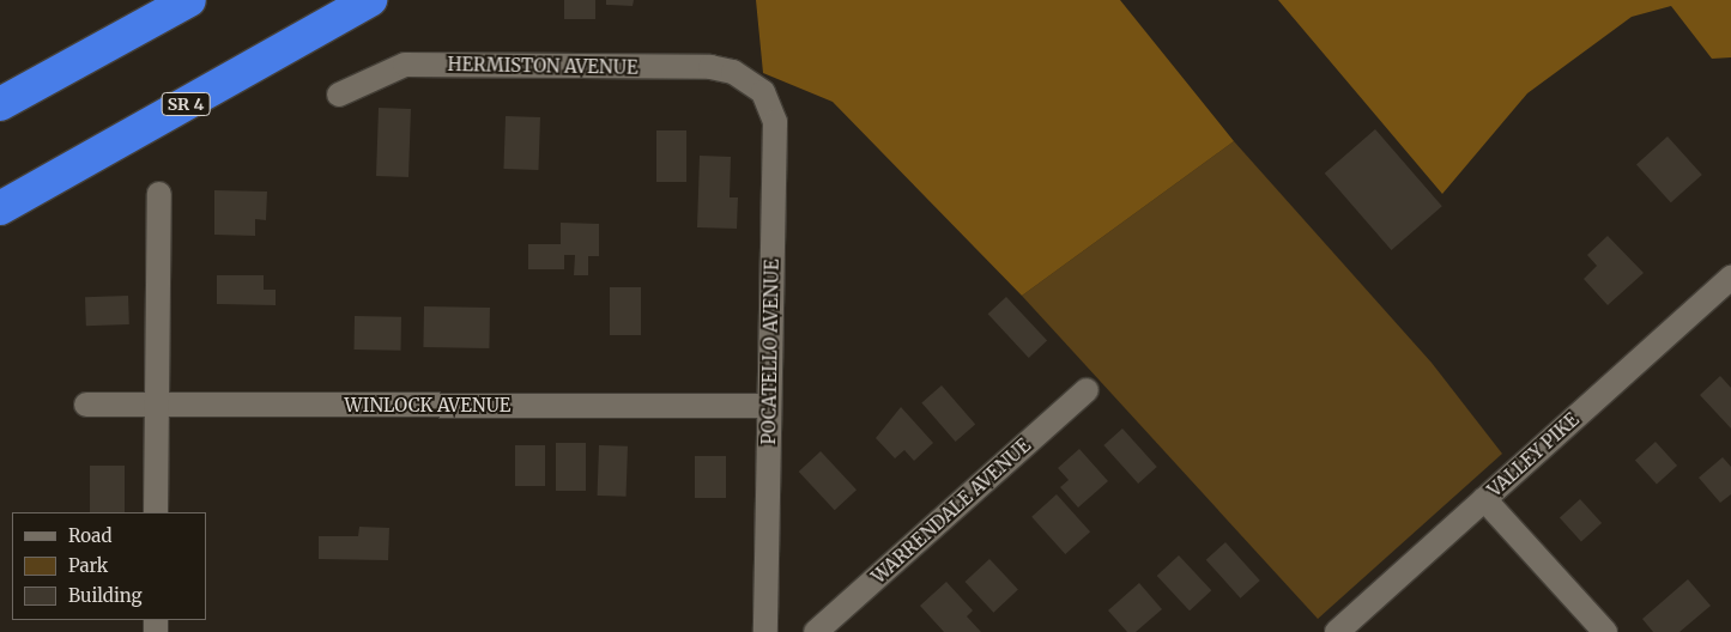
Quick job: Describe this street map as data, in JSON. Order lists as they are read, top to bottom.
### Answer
{
  "streets": {
    "highway": ["SR 4"],
    "street": [
      "HERMISTON AVENUE",
      "POCATELLO AVENUE",
      "WINLOCK AVENUE",
      "VALLEY PIKE",
      "WARRENDALE AVENUE"
    ]
  },
  "crossings": [
    ["HERMISTON AVENUE", "POCATELLO AVENUE"],
    ["POCATELLO AVENUE", "WINLOCK AVENUE"]
  ],
  "legend": ["Road", "Park", "Building"]
}
